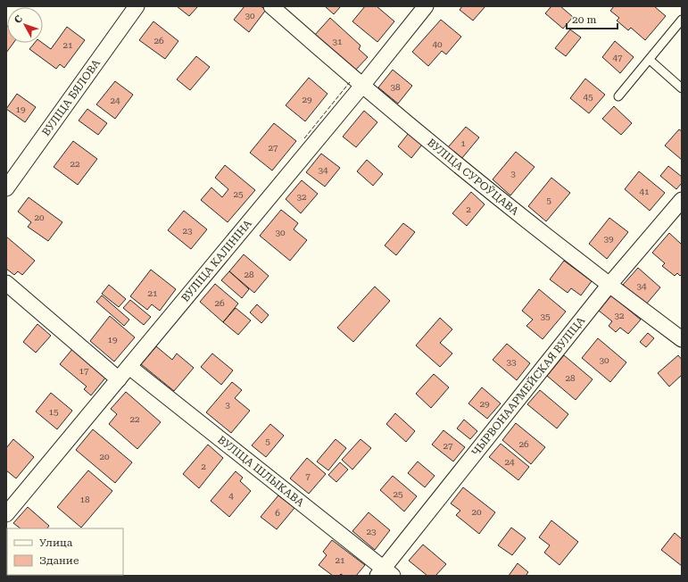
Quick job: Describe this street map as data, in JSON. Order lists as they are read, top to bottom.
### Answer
{
  "streets": {
    "street": [
      "ВУЛІЦА БЯЛОВА",
      "ВУЛІЦА СУРОЎЦАВА",
      "ВУЛІЦА КАЛІНІНА",
      "ЧЫРВОНААРМЕЙСКАЯ ВУЛІЦА",
      "ВУЛІЦА ШЛЫКАВА"
    ]
  },
  "crossings": [
    ["ВУЛІЦА СУРОЎЦАВА", "ВУЛІЦА КАЛІНІНА"],
    ["ВУЛІЦА СУРОЎЦАВА", "ЧЫРВОНААРМЕЙСКАЯ ВУЛІЦА"],
    ["ВУЛІЦА КАЛІНІНА", "ВУЛІЦА ШЛЫКАВА"],
    ["ЧЫРВОНААРМЕЙСКАЯ ВУЛІЦА", "ВУЛІЦА ШЛЫКАВА"]
  ],
  "house_numbers": [
    "30",
    "26",
    "31",
    "40",
    "21",
    "47",
    "38",
    "45",
    "29",
    "24",
    "19",
    "1",
    "27",
    "22",
    "34",
    "3",
    "41",
    "25",
    "32",
    "5",
    "2",
    "20",
    "23",
    "30",
    "39",
    "28",
    "34",
    "21",
    "26",
    "32",
    "35",
    "19",
    "30",
    "33",
    "17",
    "28",
    "29",
    "3",
    "15",
    "22",
    "5",
    "26",
    "27",
    "20",
    "24",
    "2",
    "7",
    "25",
    "4",
    "18",
    "20",
    "6",
    "23",
    "21"
  ],
  "legend": ["Улица", "Здание"],
  "scale_bar": "20 m",
  "north": "top left"
}
